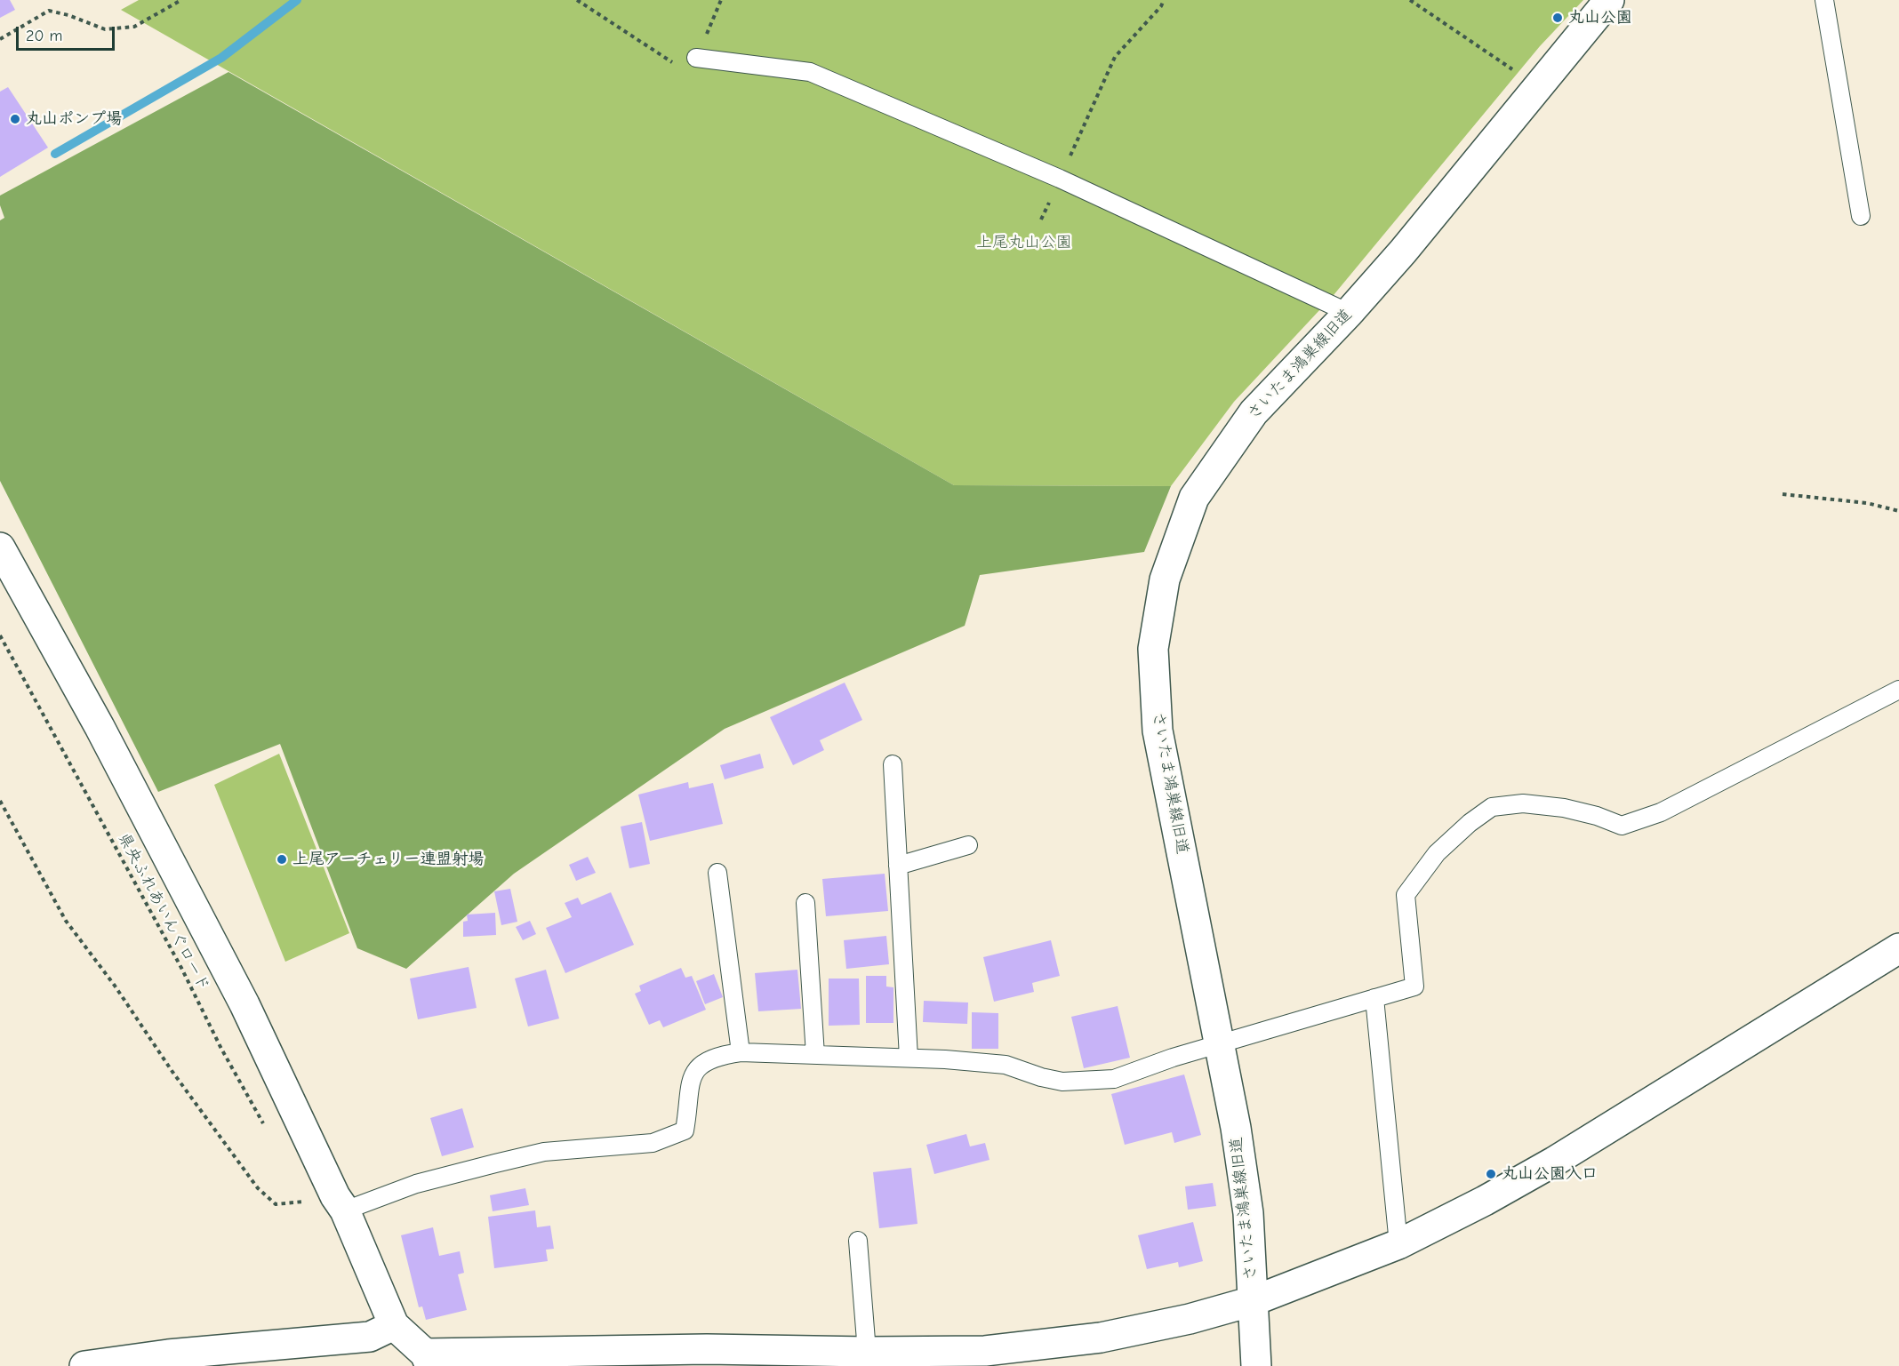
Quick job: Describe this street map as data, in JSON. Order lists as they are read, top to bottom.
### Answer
{
  "streets": {
    "street": ["さいたま鴻巣線旧道"],
    "path": ["県央ふれあいんぐロード"]
  },
  "parks": ["上尾丸山公園"],
  "places": [
    "丸山公園",
    "丸山ポンプ場",
    "上尾アーチェリー連盟射場",
    "丸山公園入口"
  ],
  "scale_bar": "20 m"
}
